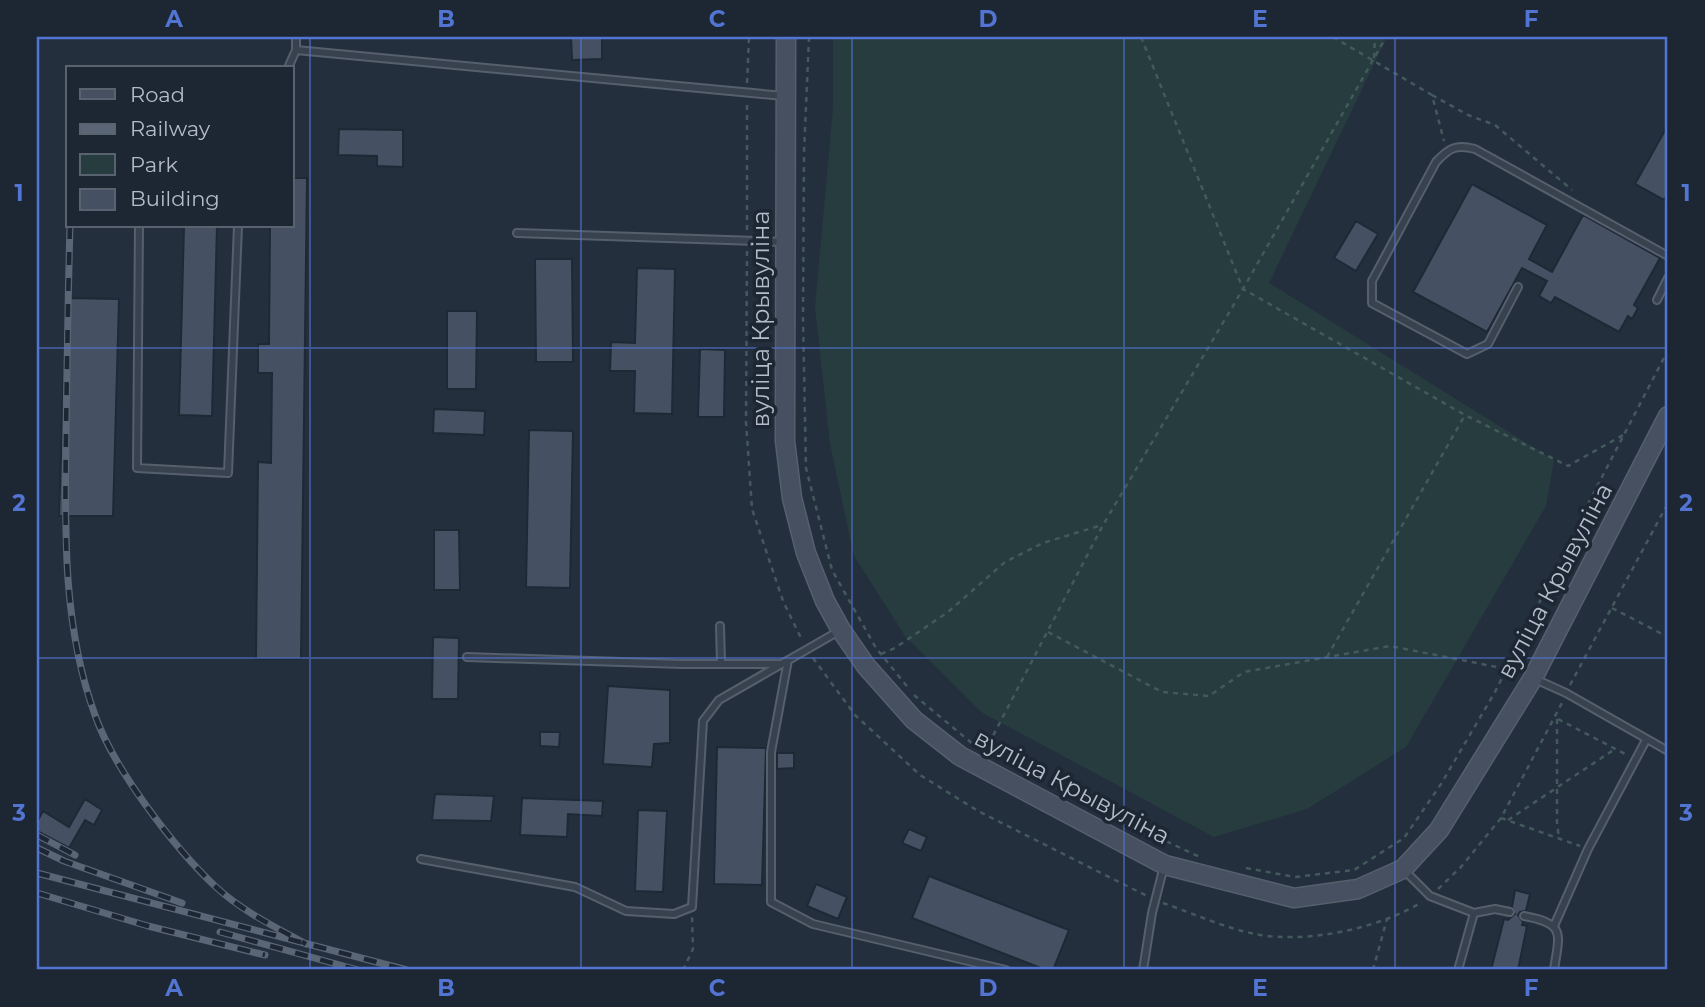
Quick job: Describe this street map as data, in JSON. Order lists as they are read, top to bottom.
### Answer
{
  "streets": {
    "main road": ["вуліца Крывуліна"]
  },
  "legend": [
    "Road",
    "Railway",
    "Park",
    "Building"
  ],
  "grid": {
    "columns": [
      "A",
      "B",
      "C",
      "D",
      "E",
      "F"
    ],
    "rows": ["1", "2", "3"]
  }
}
